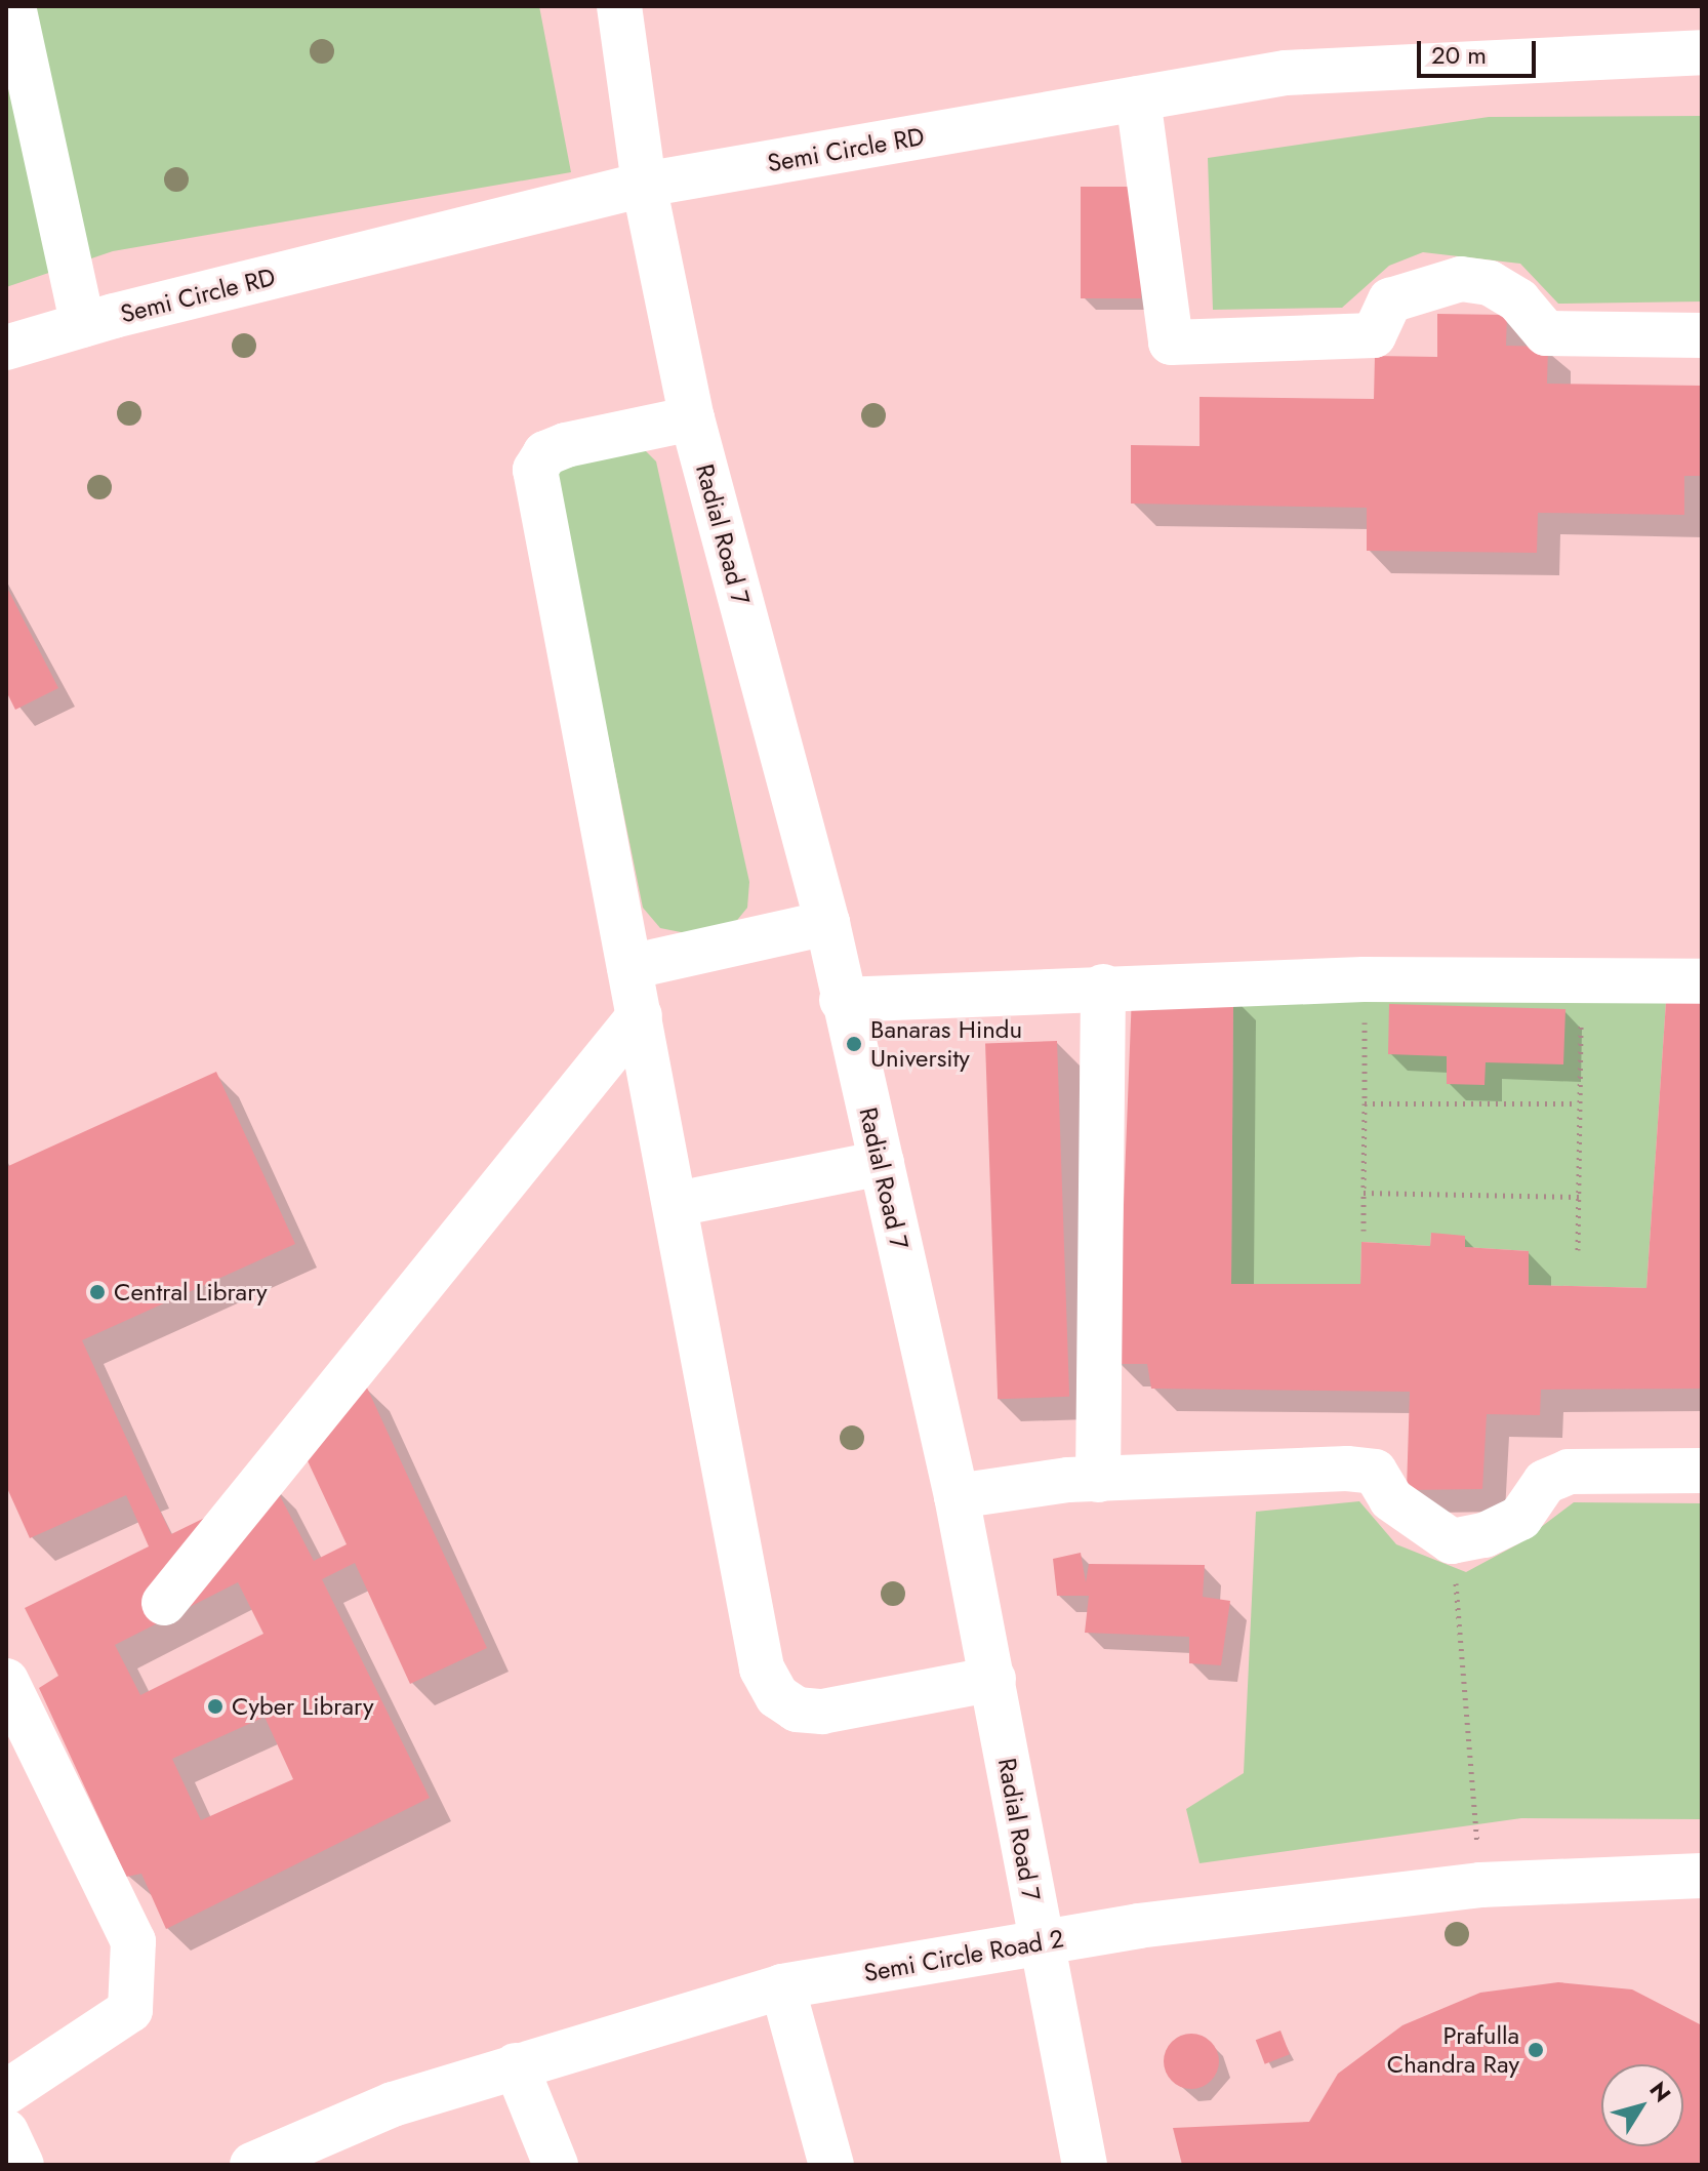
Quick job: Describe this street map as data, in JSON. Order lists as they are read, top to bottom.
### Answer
{
  "streets": {
    "lane": ["Semi Circle RD", "Radial Road 7", "Semi Circle Road 2"]
  },
  "crossings": [
    ["Semi Circle RD", "Radial Road 7"],
    ["Radial Road 7", "Semi Circle Road 2"]
  ],
  "places": [
    "Banaras Hindu University",
    "Central Library",
    "Cyber Library",
    "Prafulla Chandra Ray"
  ],
  "scale_bar": "20 m",
  "north": "top right"
}
